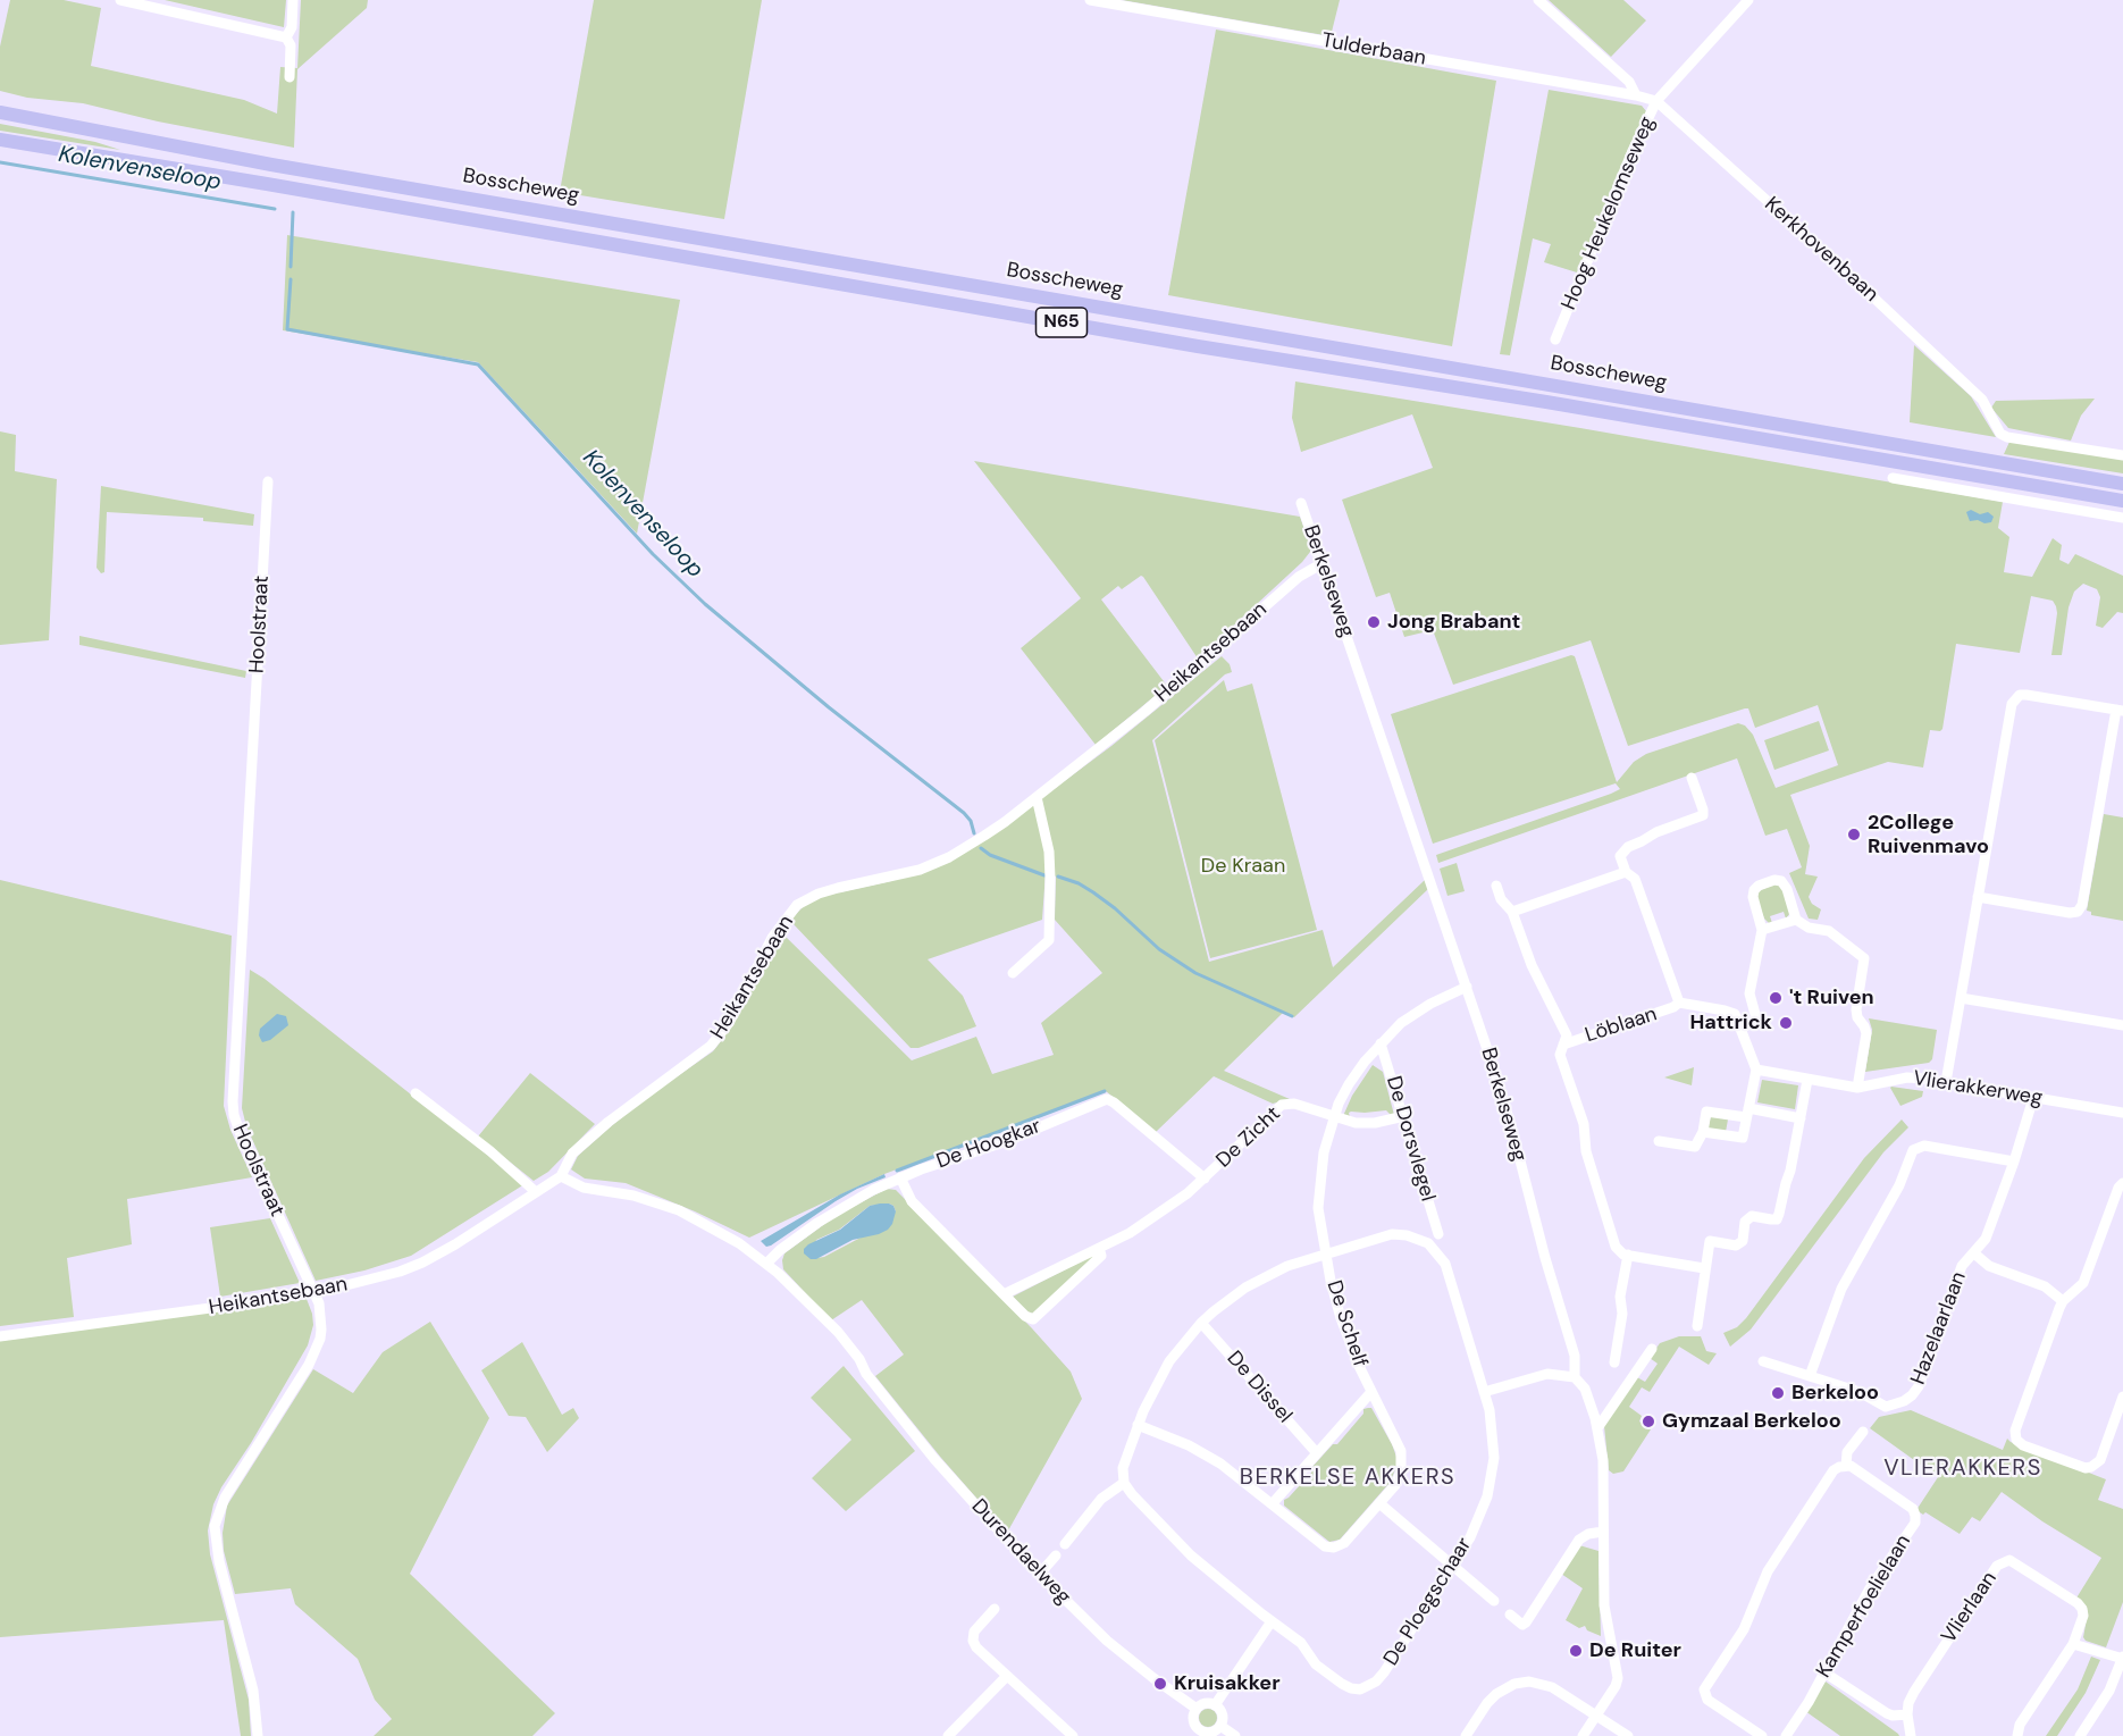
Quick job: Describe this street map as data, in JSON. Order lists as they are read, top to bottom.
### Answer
{
  "streets": {
    "main road": ["Bosscheweg", "N65"],
    "street": [
      "Tulderbaan",
      "Hoog Heukelomseweg",
      "Kerkhovenbaan",
      "Berkelseweg",
      "Hoolstraat",
      "Heikantsebaan",
      "Löblaan",
      "Vlierakkerweg",
      "De Zicht",
      "De Dorsvlegel",
      "De Hoogkar",
      "De Schelf",
      "Hazelaarlaan",
      "De Dissel",
      "Durendaelweg",
      "De Ploegschaar",
      "Kamperfoelielaan",
      "Vlierlaan"
    ]
  },
  "crossings": [
    ["Tulderbaan", "Hoog Heukelomseweg"],
    ["Tulderbaan", "Kerkhovenbaan"],
    ["Hoog Heukelomseweg", "Kerkhovenbaan"],
    ["Berkelseweg", "Heikantsebaan"],
    ["Hoolstraat", "Heikantsebaan"],
    ["Heikantsebaan", "Durendaelweg"],
    ["Vlierakkerweg", "Hazelaarlaan"],
    ["De Zicht", "De Hoogkar"],
    ["De Hoogkar", "Durendaelweg"],
    ["De Schelf", "De Ploegschaar"],
    ["De Dissel", "De Ploegschaar"]
  ],
  "districts": ["VLIERAKKERS", "BERKELSE AKKERS"],
  "water": ["Kolenvenseloop"],
  "parks": ["De Kraan"],
  "places": [
    "Jong Brabant",
    "2College Ruivenmavo",
    "'t Ruiven",
    "Hattrick",
    "Berkeloo",
    "Gymzaal Berkeloo",
    "De Ruiter",
    "Kruisakker"
  ]
}
